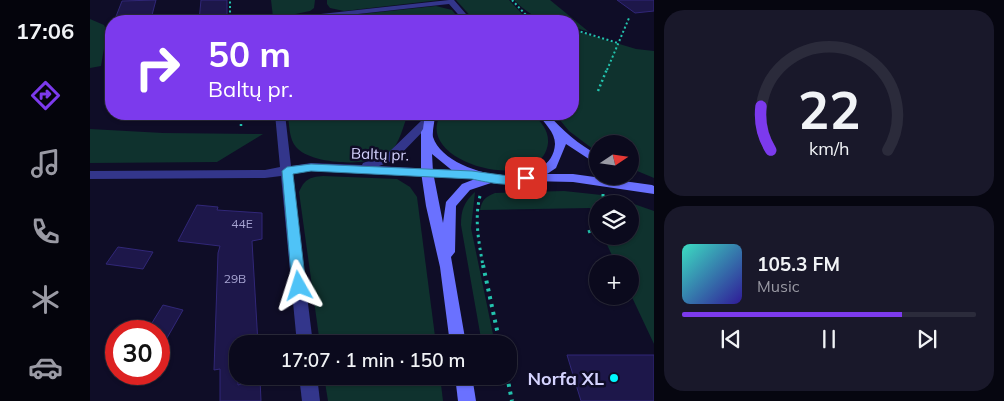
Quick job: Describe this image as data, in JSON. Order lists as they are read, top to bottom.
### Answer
{
  "streets": {
    "street": ["Baltų pr."]
  },
  "places": ["Norfa XL"],
  "house_numbers": ["44E", "29B"],
  "north": "right",
  "page": {
    "tabs": "17:06",
    "turn": ["50 m", "Baltų pr."],
    "map_buttons": "+",
    "song": ["105.3 FM", "Music"],
    "limit": "30",
    "trip": "17:07 · 1 min · 150 m",
    "gauge": ["22", "km/h"]
  }
}
